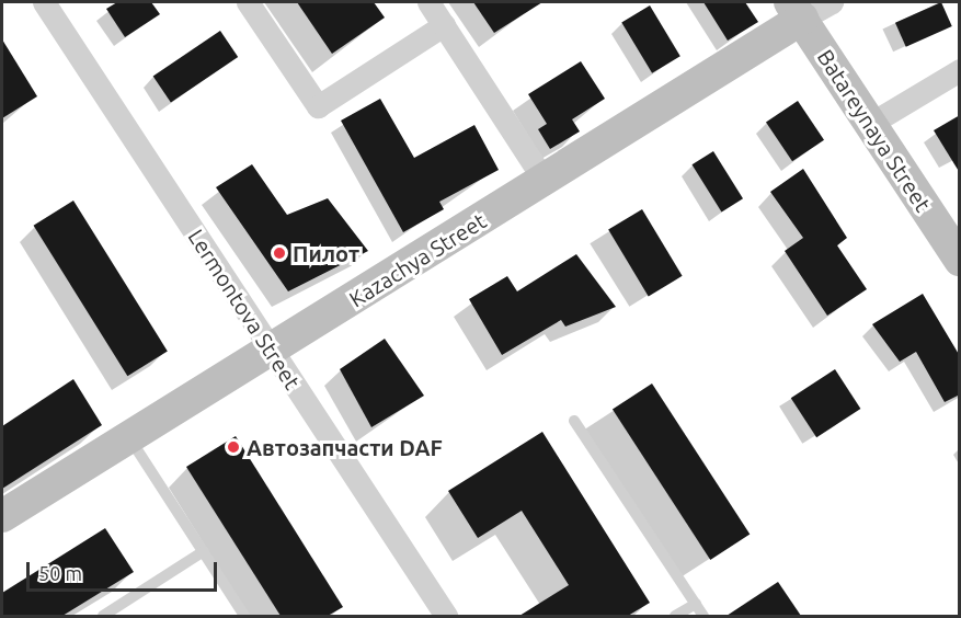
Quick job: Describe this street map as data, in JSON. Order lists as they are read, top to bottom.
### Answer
{
  "streets": {
    "street": ["Batareynaya Street", "Kazachya Street", "Lermontova Street"]
  },
  "crossings": [
    ["Batareynaya Street", "Kazachya Street"],
    ["Kazachya Street", "Lermontova Street"]
  ],
  "places": ["Пилот", "Автозапчасти DAF"],
  "scale_bar": "50 m"
}
